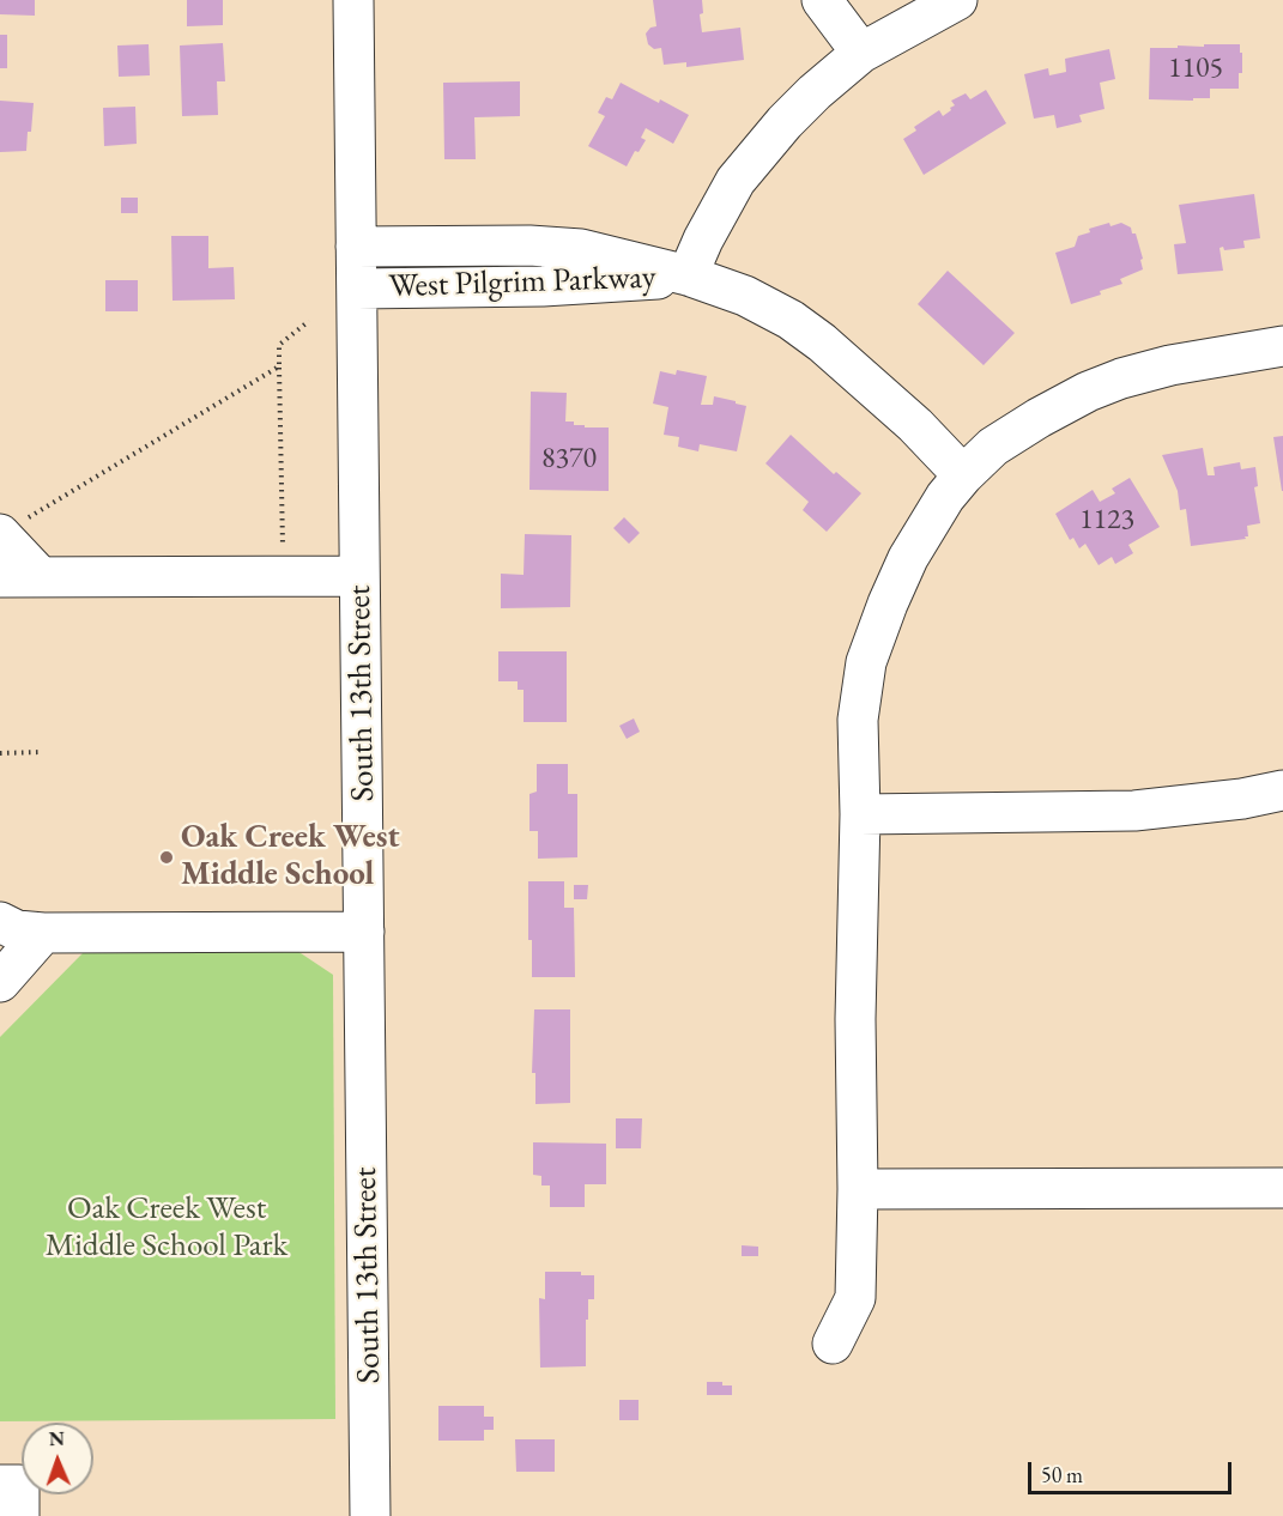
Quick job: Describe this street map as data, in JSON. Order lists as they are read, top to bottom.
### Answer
{
  "streets": {
    "street": ["West Pilgrim Parkway", "South 13th Street"]
  },
  "crossings": [
    ["West Pilgrim Parkway", "South 13th Street"]
  ],
  "parks": ["Oak Creek West Middle School Park"],
  "places": ["Oak Creek West Middle School"],
  "house_numbers": ["1105", "8370", "1123"],
  "scale_bar": "50 m",
  "north": "top"
}
